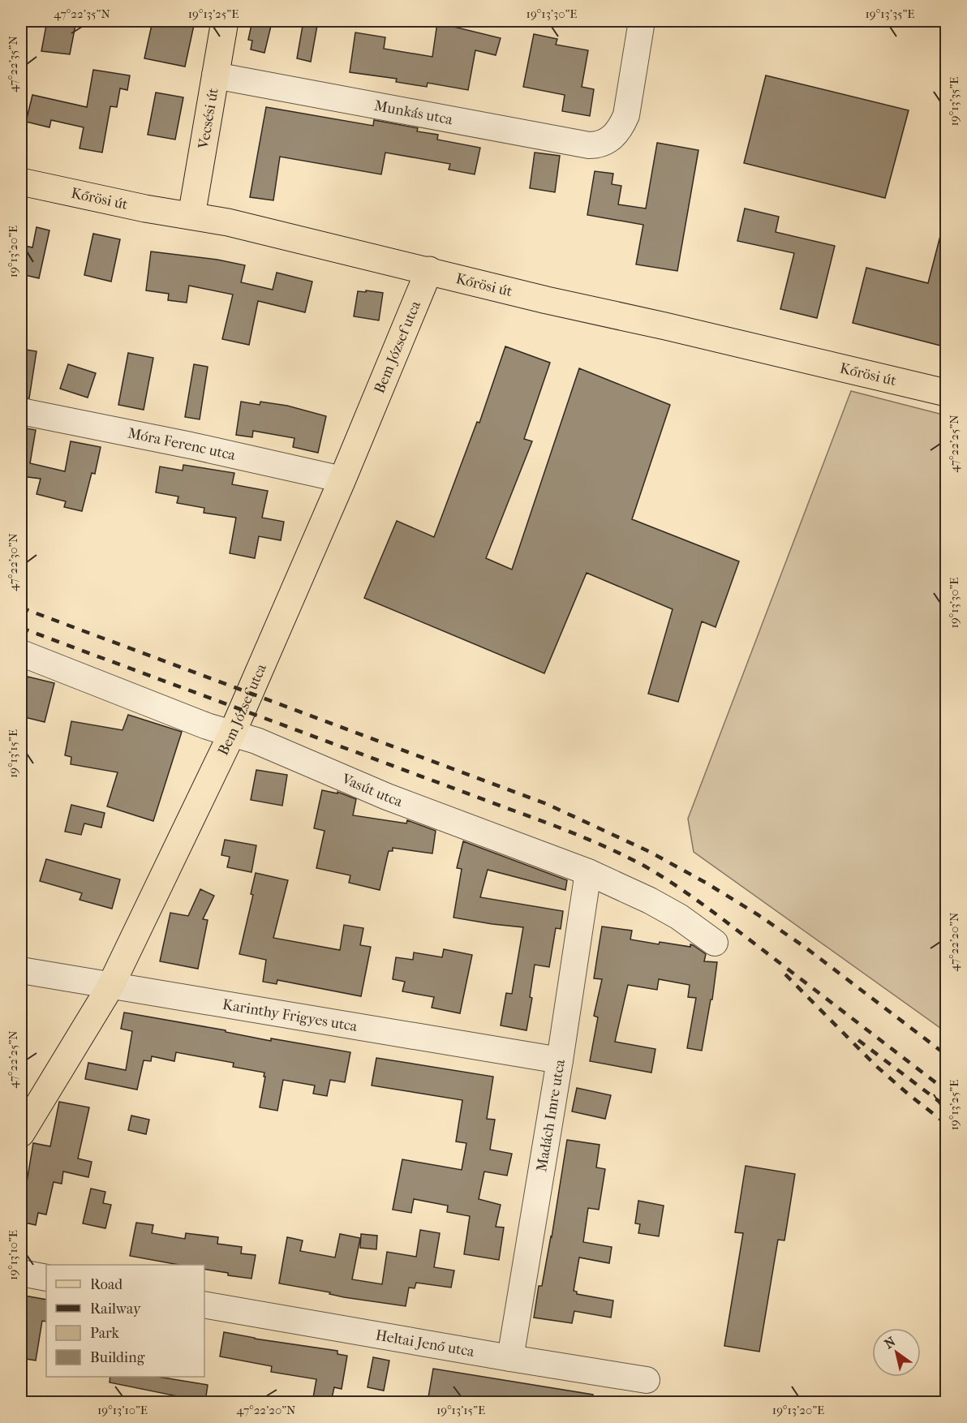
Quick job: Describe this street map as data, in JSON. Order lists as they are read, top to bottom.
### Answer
{
  "streets": {
    "main road": ["Vecsési út", "Kőrösi út", "Bem József utca"],
    "street": [
      "Munkás utca",
      "Móra Ferenc utca",
      "Vasút utca",
      "Karinthy Frigyes utca",
      "Madách Imre utca",
      "Heltai Jenő utca"
    ]
  },
  "crossings": [
    ["Munkás utca", "Vecsési út"],
    ["Vecsési út", "Kőrösi út"],
    ["Kőrösi út", "Bem József utca"],
    ["Bem József utca", "Móra Ferenc utca"],
    ["Bem József utca", "Vasút utca"],
    ["Bem József utca", "Karinthy Frigyes utca"],
    ["Vasút utca", "Madách Imre utca"],
    ["Karinthy Frigyes utca", "Madách Imre utca"],
    ["Madách Imre utca", "Heltai Jenő utca"]
  ],
  "legend": [
    "Road",
    "Railway",
    "Park",
    "Building"
  ],
  "north": "top left",
  "coordinates": [
    "47°22'35\"N",
    "19°13'25\"E",
    "19°13'30\"E",
    "19°13'35\"E",
    "19°13'20\"E",
    "47°22'25\"N",
    "47°22'30\"N",
    "19°13'15\"E",
    "47°22'20\"N",
    "19°13'10\"E"
  ]
}
